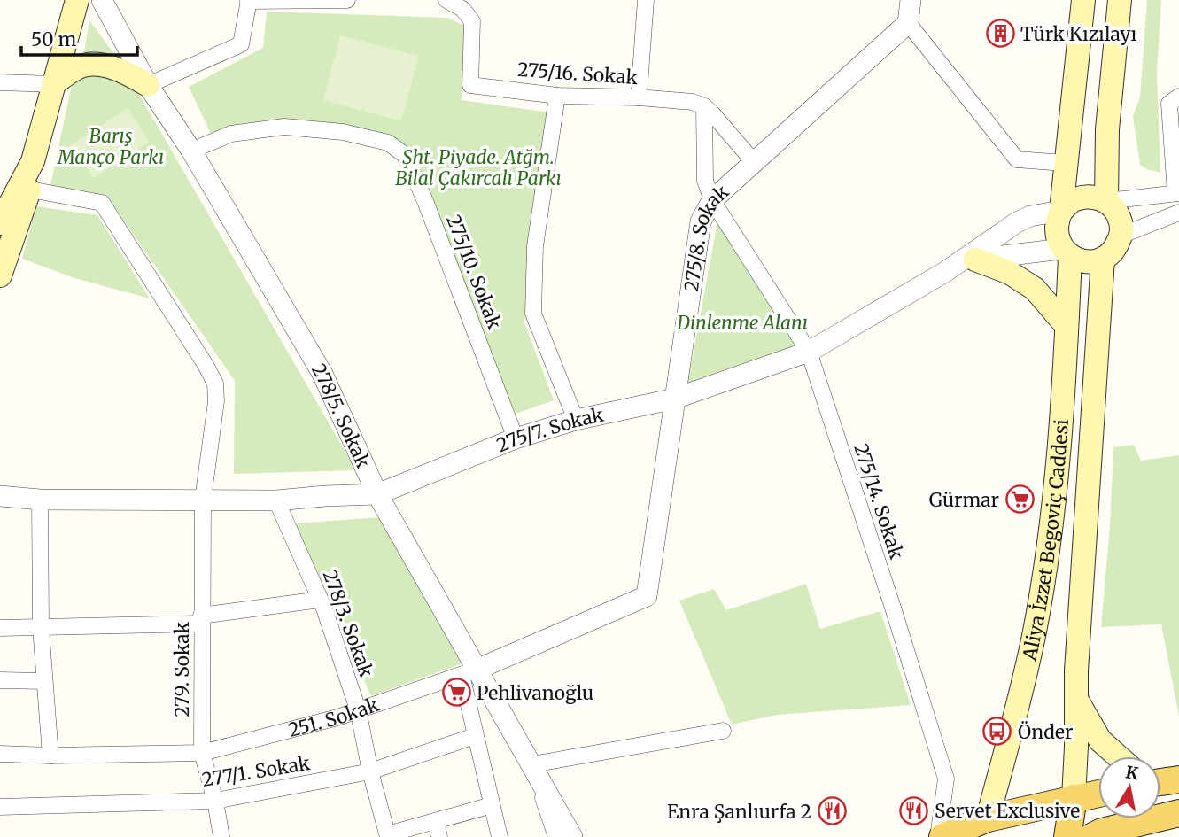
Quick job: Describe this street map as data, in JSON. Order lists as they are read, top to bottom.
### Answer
{
  "streets": {
    "main road": ["Aliya İzzet Begoviç Caddesi"],
    "street": [
      "275/16. Sokak",
      "275/8. Sokak",
      "275/10. Sokak",
      "278/5. Sokak",
      "275/7. Sokak",
      "275/14. Sokak",
      "278/3. Sokak",
      "279. Sokak",
      "251. Sokak",
      "277/1. Sokak"
    ]
  },
  "crossings": [
    ["275/16. Sokak", "275/14. Sokak"],
    ["275/8. Sokak", "275/7. Sokak"],
    ["275/8. Sokak", "275/14. Sokak"],
    ["275/8. Sokak", "251. Sokak"],
    ["275/10. Sokak", "278/5. Sokak"],
    ["275/10. Sokak", "275/7. Sokak"],
    ["278/5. Sokak", "275/7. Sokak"],
    ["278/5. Sokak", "251. Sokak"],
    ["278/5. Sokak", "277/1. Sokak"],
    ["275/7. Sokak", "275/14. Sokak"],
    ["275/7. Sokak", "Aliya İzzet Begoviç Caddesi"],
    ["275/7. Sokak", "278/3. Sokak"],
    ["275/7. Sokak", "279. Sokak"],
    ["278/3. Sokak", "251. Sokak"],
    ["278/3. Sokak", "277/1. Sokak"],
    ["279. Sokak", "251. Sokak"],
    ["279. Sokak", "277/1. Sokak"]
  ],
  "parks": ["Barış Manço Parkı", "Şht. Piyade. Atğm. Bilal Çakırcalı Parkı", "Dinlenme Alanı"],
  "places": {
    "building": ["Türk Kızılayı"],
    "supermarket": ["Gürmar", "Pehlivanoğlu"],
    "bus stop": ["Önder"],
    "restaurant": ["Servet Exclusive", "Enra Şanlıurfa 2"]
  },
  "scale_bar": "50 m",
  "north": "top"
}
